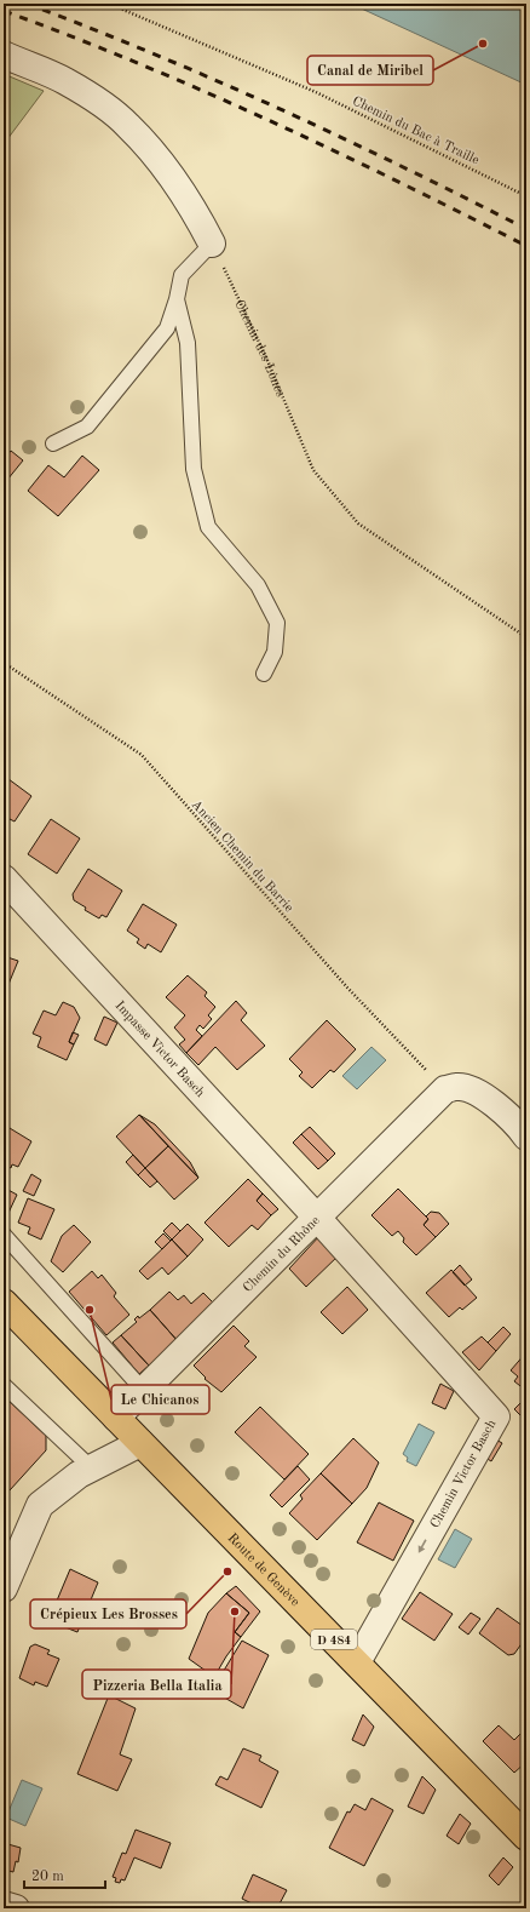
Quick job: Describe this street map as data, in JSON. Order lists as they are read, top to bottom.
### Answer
{
  "streets": {
    "main road": ["Route de Genève", "D 484"],
    "street": ["Impasse Victor Basch", "Chemin du Rhône", "Chemin Victor Basch"],
    "path": ["Chemin du Bac à Traille", "Chemin des Lônes", "Ancien Chemin du Barrie"]
  },
  "crossings": [
    ["Ancien Chemin du Barrie", "Chemin du Rhône"],
    ["Impasse Victor Basch", "Chemin du Rhône"],
    ["Impasse Victor Basch", "Chemin Victor Basch"],
    ["Chemin du Rhône", "Chemin Victor Basch"],
    ["Chemin du Rhône", "Route de Genève"],
    ["Chemin Victor Basch", "Route de Genève"]
  ],
  "one_way": ["Chemin Victor Basch"],
  "places": [
    "Canal de Miribel",
    "Le Chicanos",
    "Crépieux Les Brosses",
    "Pizzeria Bella Italia"
  ],
  "scale_bar": "20 m"
}
